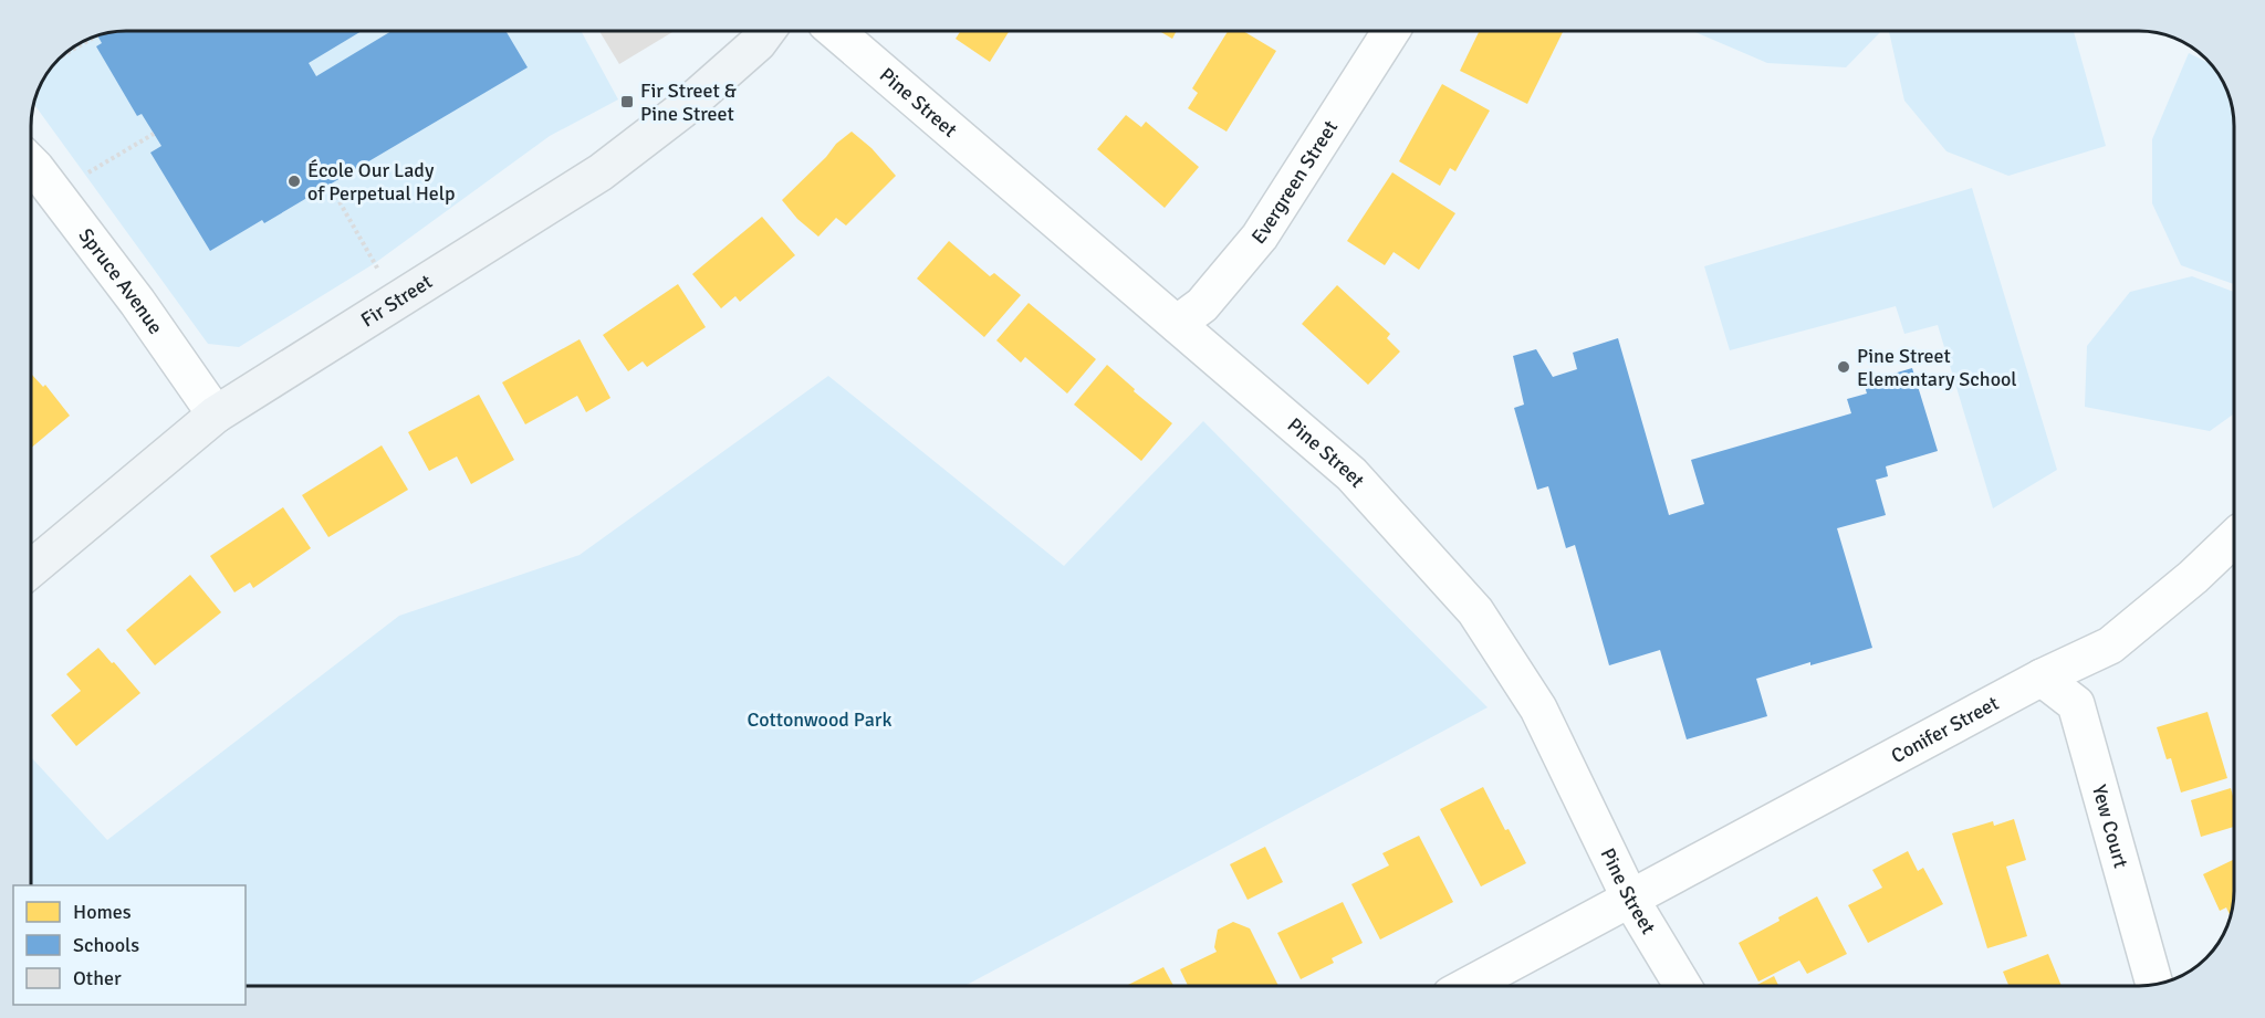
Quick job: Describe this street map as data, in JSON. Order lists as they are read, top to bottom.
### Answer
{
  "streets": {
    "street": [
      "Pine Street",
      "Evergreen Street",
      "Spruce Avenue",
      "Fir Street",
      "Conifer Street",
      "Yew Court"
    ]
  },
  "crossings": [
    ["Pine Street", "Evergreen Street"],
    ["Pine Street", "Conifer Street"],
    ["Spruce Avenue", "Fir Street"],
    ["Conifer Street", "Yew Court"]
  ],
  "parks": ["Cottonwood Park"],
  "places": {
    "transit": ["Fir Street & Pine Street"],
    "other": ["École Our Lady of Perpetual Help", "Pine Street Elementary School"]
  },
  "legend": ["Homes", "Schools", "Other"]
}
